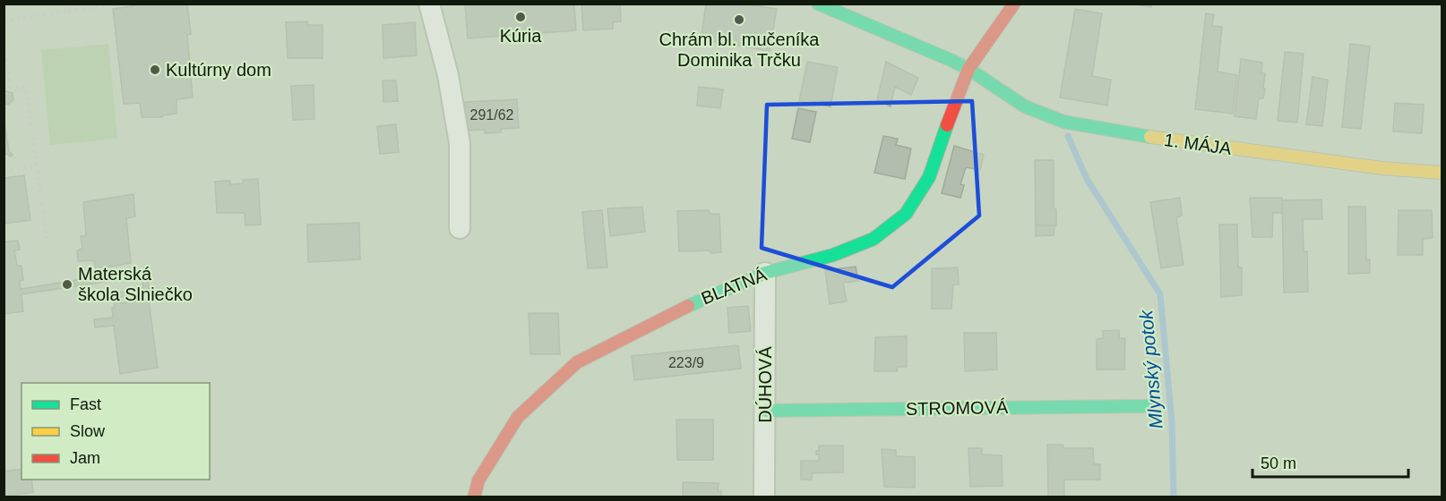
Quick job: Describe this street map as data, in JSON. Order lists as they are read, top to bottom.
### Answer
{
  "streets": {
    "street": [
      "1. MÁJA",
      "BLATNÁ",
      "DÚHOVÁ",
      "STROMOVÁ"
    ]
  },
  "crossings": [
    ["1. MÁJA", "BLATNÁ"],
    ["BLATNÁ", "DÚHOVÁ"],
    ["DÚHOVÁ", "STROMOVÁ"]
  ],
  "water": ["Mlynský potok"],
  "places": [
    "Kúria",
    "Chrám bl. mučeníka Dominika Trčku",
    "Kultúrny dom",
    "Materská škola Slniečko"
  ],
  "house_numbers": ["291/62", "223/9"],
  "legend": ["Fast", "Slow", "Jam"],
  "scale_bar": "50 m"
}
